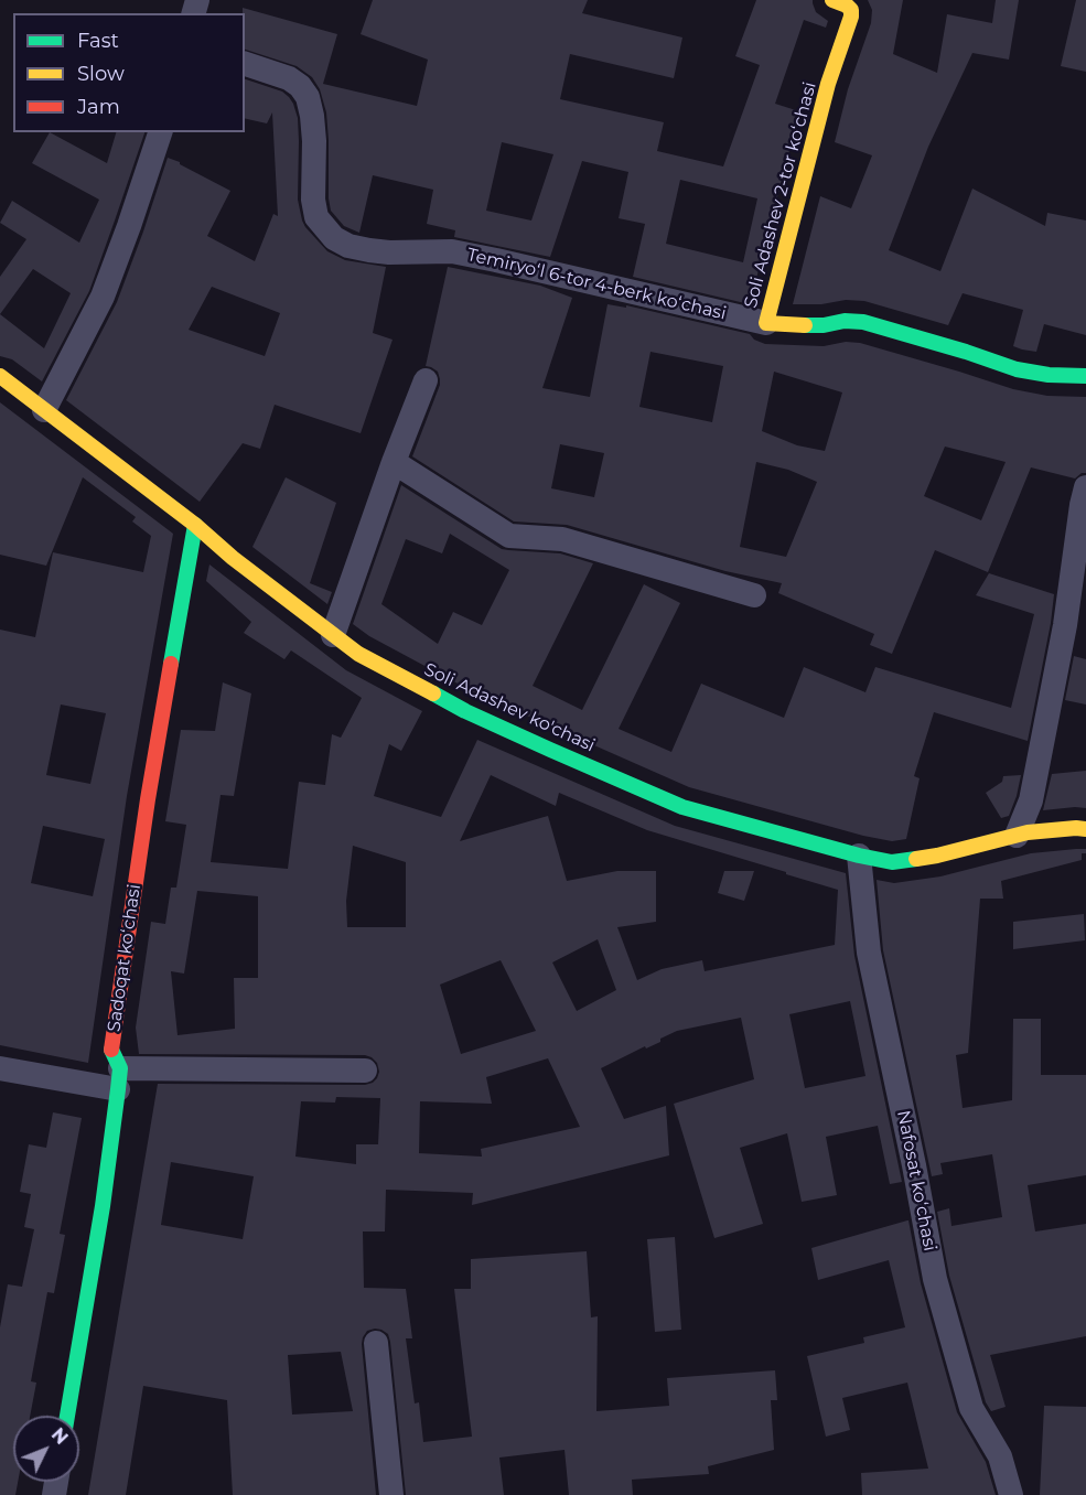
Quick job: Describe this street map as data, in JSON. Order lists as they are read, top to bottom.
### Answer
{
  "streets": {
    "street": [
      "Soli Adashev 2-tor koʻchasi",
      "Temiryoʻl 6-tor 4-berk koʻchasi",
      "Soli Adashev ko'chasi",
      "Sadoqat koʻchasi",
      "Nafosat koʻchasi"
    ]
  },
  "crossings": [
    ["Soli Adashev 2-tor koʻchasi", "Temiryoʻl 6-tor 4-berk koʻchasi"],
    ["Soli Adashev ko'chasi", "Sadoqat koʻchasi"],
    ["Soli Adashev ko'chasi", "Nafosat koʻchasi"]
  ],
  "legend": ["Fast", "Slow", "Jam"],
  "north": "top right"
}
